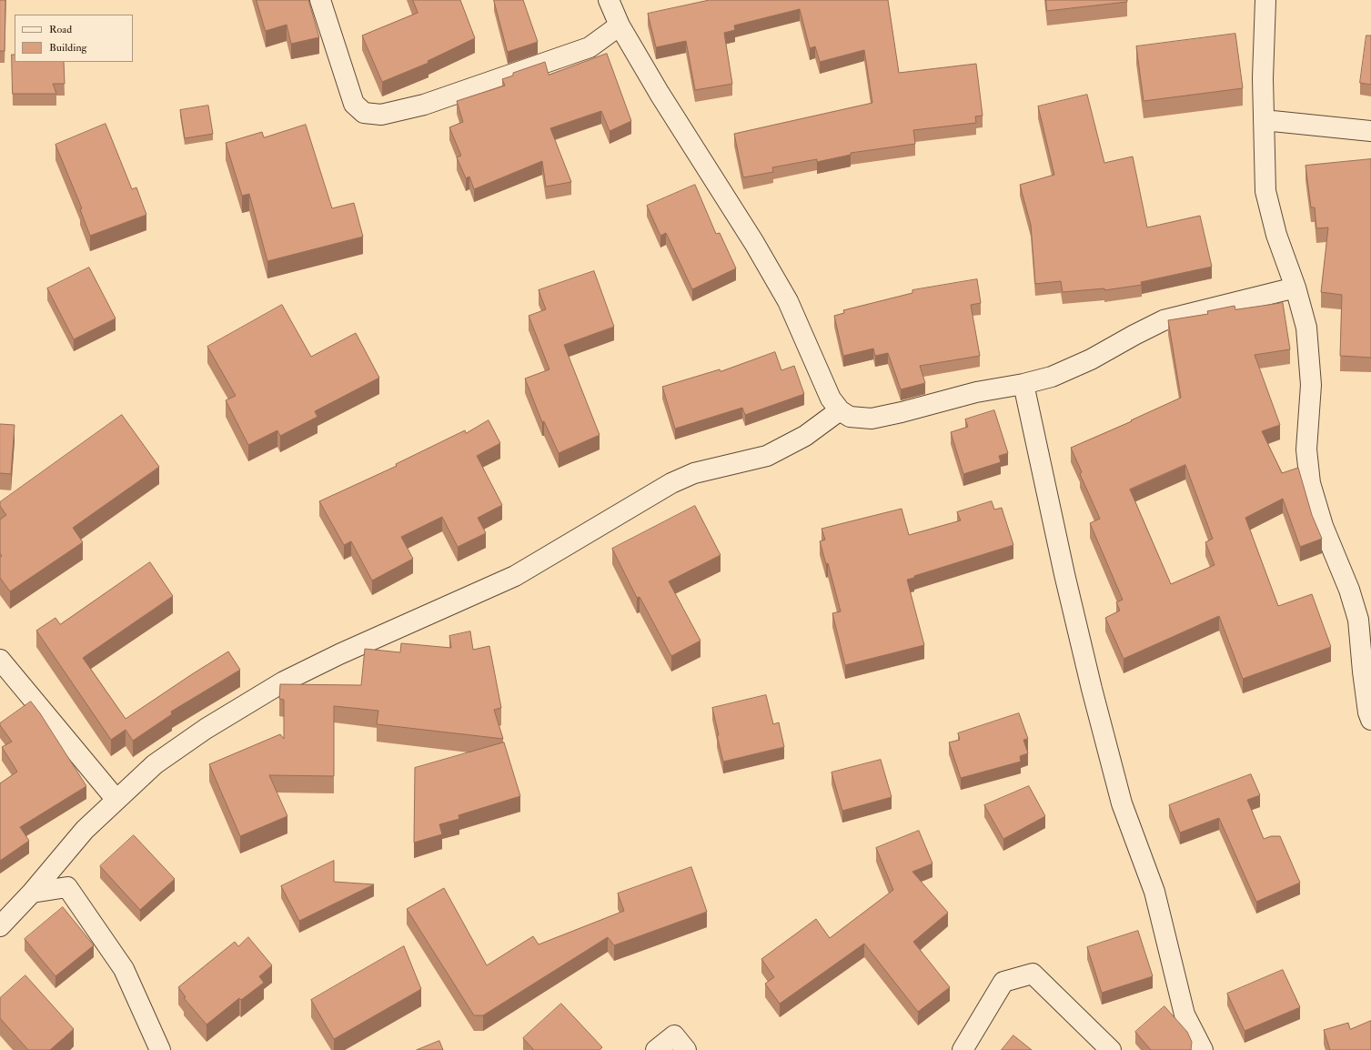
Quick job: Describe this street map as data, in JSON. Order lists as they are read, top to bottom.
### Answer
{
  "legend": ["Road", "Building"]
}
